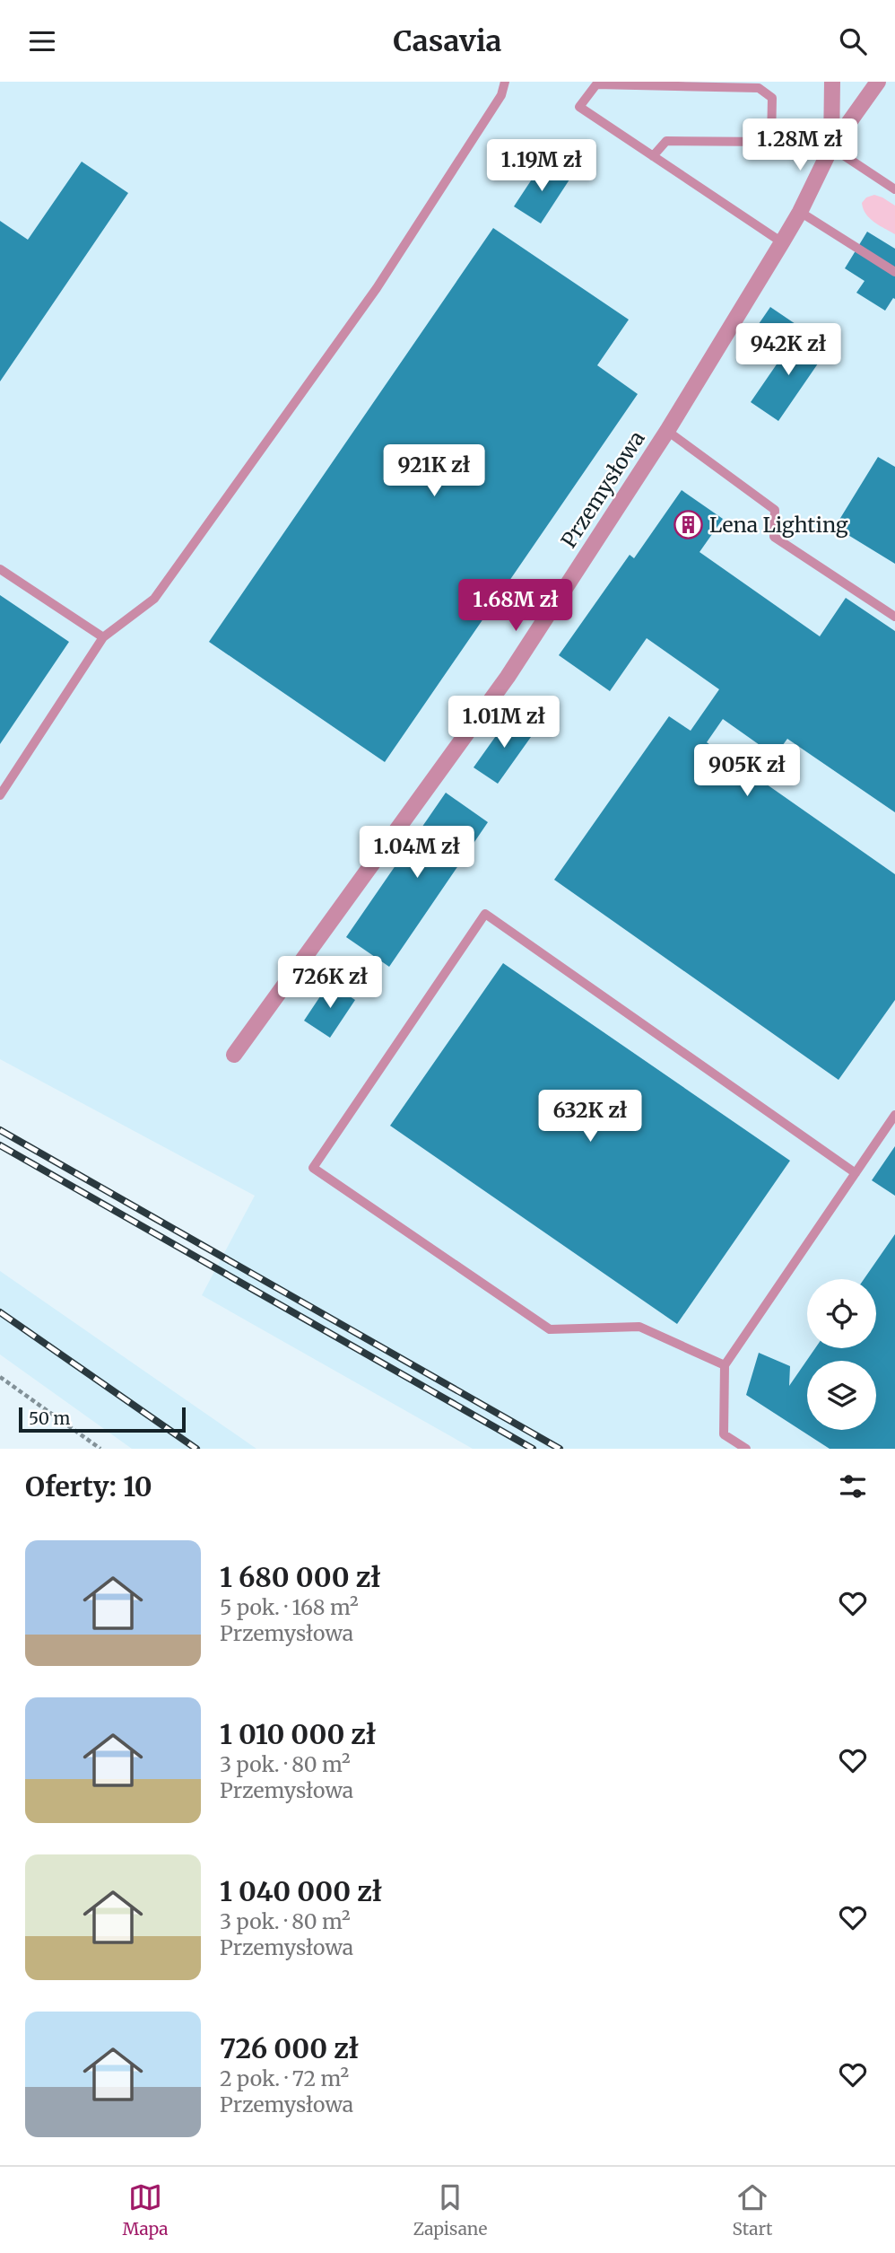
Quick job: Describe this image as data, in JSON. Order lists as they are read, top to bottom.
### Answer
{
  "streets": {
    "street": ["Przemysłowa"]
  },
  "places": {
    "building": ["Lena Lighting"]
  },
  "scale_bar": "50 m",
  "page": {
    "header": "Casavia",
    "price": [
      "1.28M zł",
      "1.19M zł",
      "942K zł",
      "921K zł",
      "1.68M zł",
      "1.01M zł",
      "905K zł",
      "1.04M zł",
      "726K zł",
      "632K zł"
    ],
    "scale": "50 m",
    "heading": "Oferty: 10",
    "list": [
      {
        "name": "1 680 000 zł",
        "note": "5 pok. · 168 m² · Przemysłowa"
      },
      {
        "name": "1 010 000 zł",
        "note": "3 pok. · 80 m² · Przemysłowa"
      },
      {
        "name": "1 040 000 zł",
        "note": "3 pok. · 80 m² · Przemysłowa"
      },
      {
        "name": "726 000 zł",
        "note": "2 pok. · 72 m² · Przemysłowa"
      }
    ],
    "tabs": ["Mapa", "Zapisane", "Start"]
  }
}
